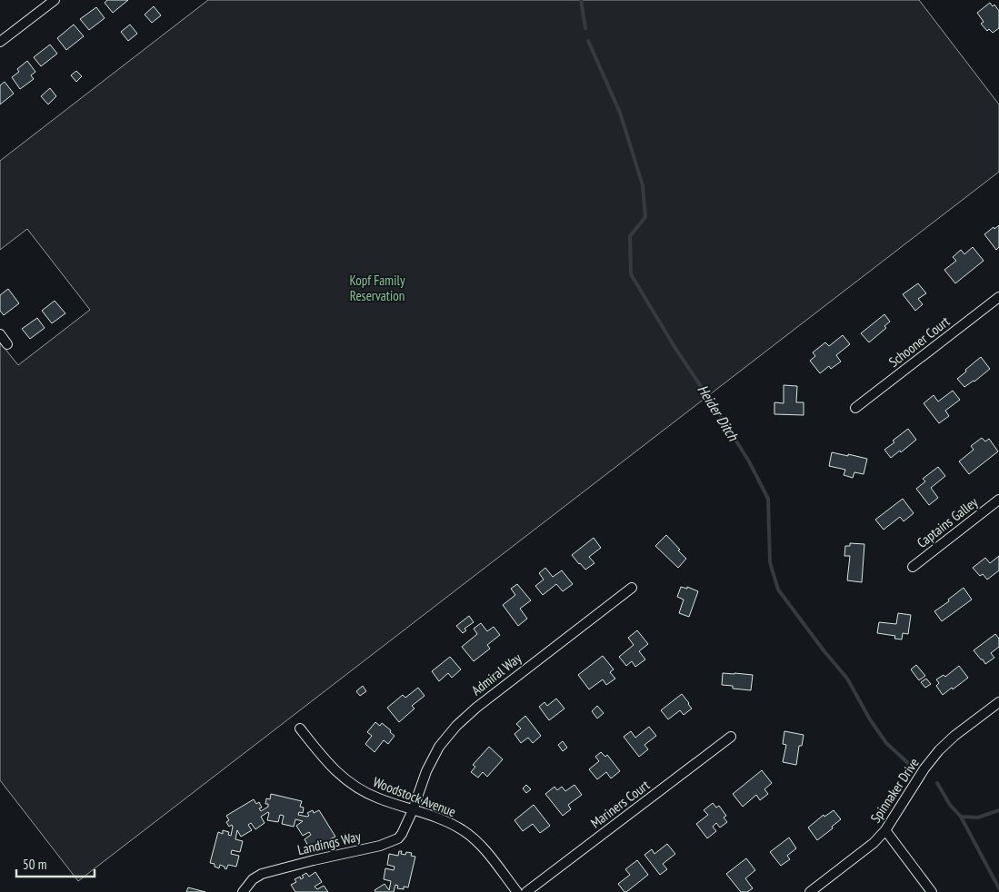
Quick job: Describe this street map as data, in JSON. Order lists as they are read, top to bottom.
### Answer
{
  "streets": {
    "street": [
      "Schooner Court",
      "Captains Galley",
      "Admiral Way",
      "Spinnaker Drive",
      "Woodstock Avenue",
      "Mariners Court",
      "Landings Way"
    ]
  },
  "crossings": [
    ["Admiral Way", "Woodstock Avenue"],
    ["Admiral Way", "Landings Way"],
    ["Woodstock Avenue", "Landings Way"]
  ],
  "water": ["Heider Ditch"],
  "parks": ["Kopf Family Reservation"],
  "scale_bar": "50 m"
}
